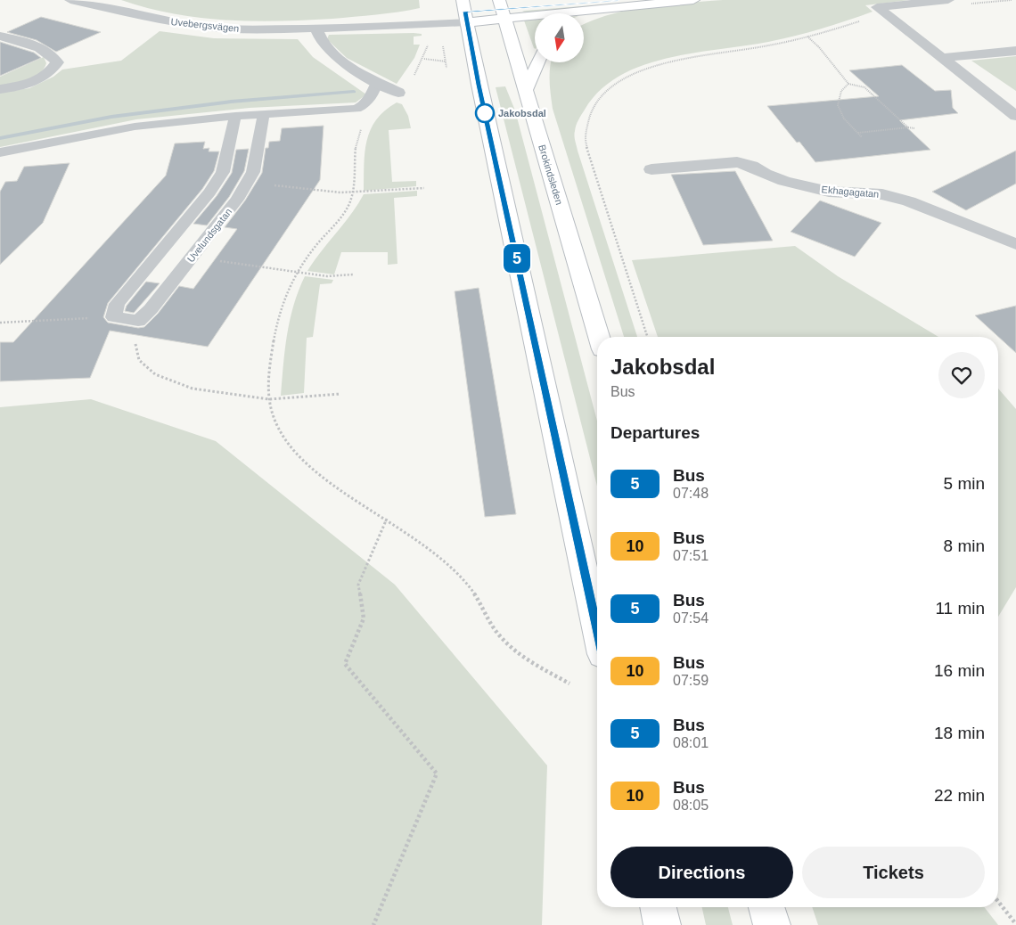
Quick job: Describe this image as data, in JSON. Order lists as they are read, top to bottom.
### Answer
{
  "streets": {
    "main road": ["Brokindsleden"],
    "street": ["Uvebergsvägen", "Ekhagagatan"],
    "lane": ["Uvelundsgatan"]
  },
  "places": ["Jakobsdal"],
  "lines": ["bus line 5"],
  "north": "bottom",
  "page": {
    "on_map": "5",
    "heading": [
      ["Jakobsdal", "Bus"],
      "Departures"
    ],
    "list": [
      {
        "mark": "5",
        "name": "Bus",
        "note": "07:48",
        "value": "5 min"
      },
      {
        "mark": "10",
        "name": "Bus",
        "note": "07:51",
        "value": "8 min"
      },
      {
        "mark": "5",
        "name": "Bus",
        "note": "07:54",
        "value": "11 min"
      },
      {
        "mark": "10",
        "name": "Bus",
        "note": "07:59",
        "value": "16 min"
      },
      {
        "mark": "5",
        "name": "Bus",
        "note": "08:01",
        "value": "18 min"
      },
      {
        "mark": "10",
        "name": "Bus",
        "note": "08:05",
        "value": "22 min"
      }
    ],
    "buttons": ["Directions", "Tickets"]
  }
}
